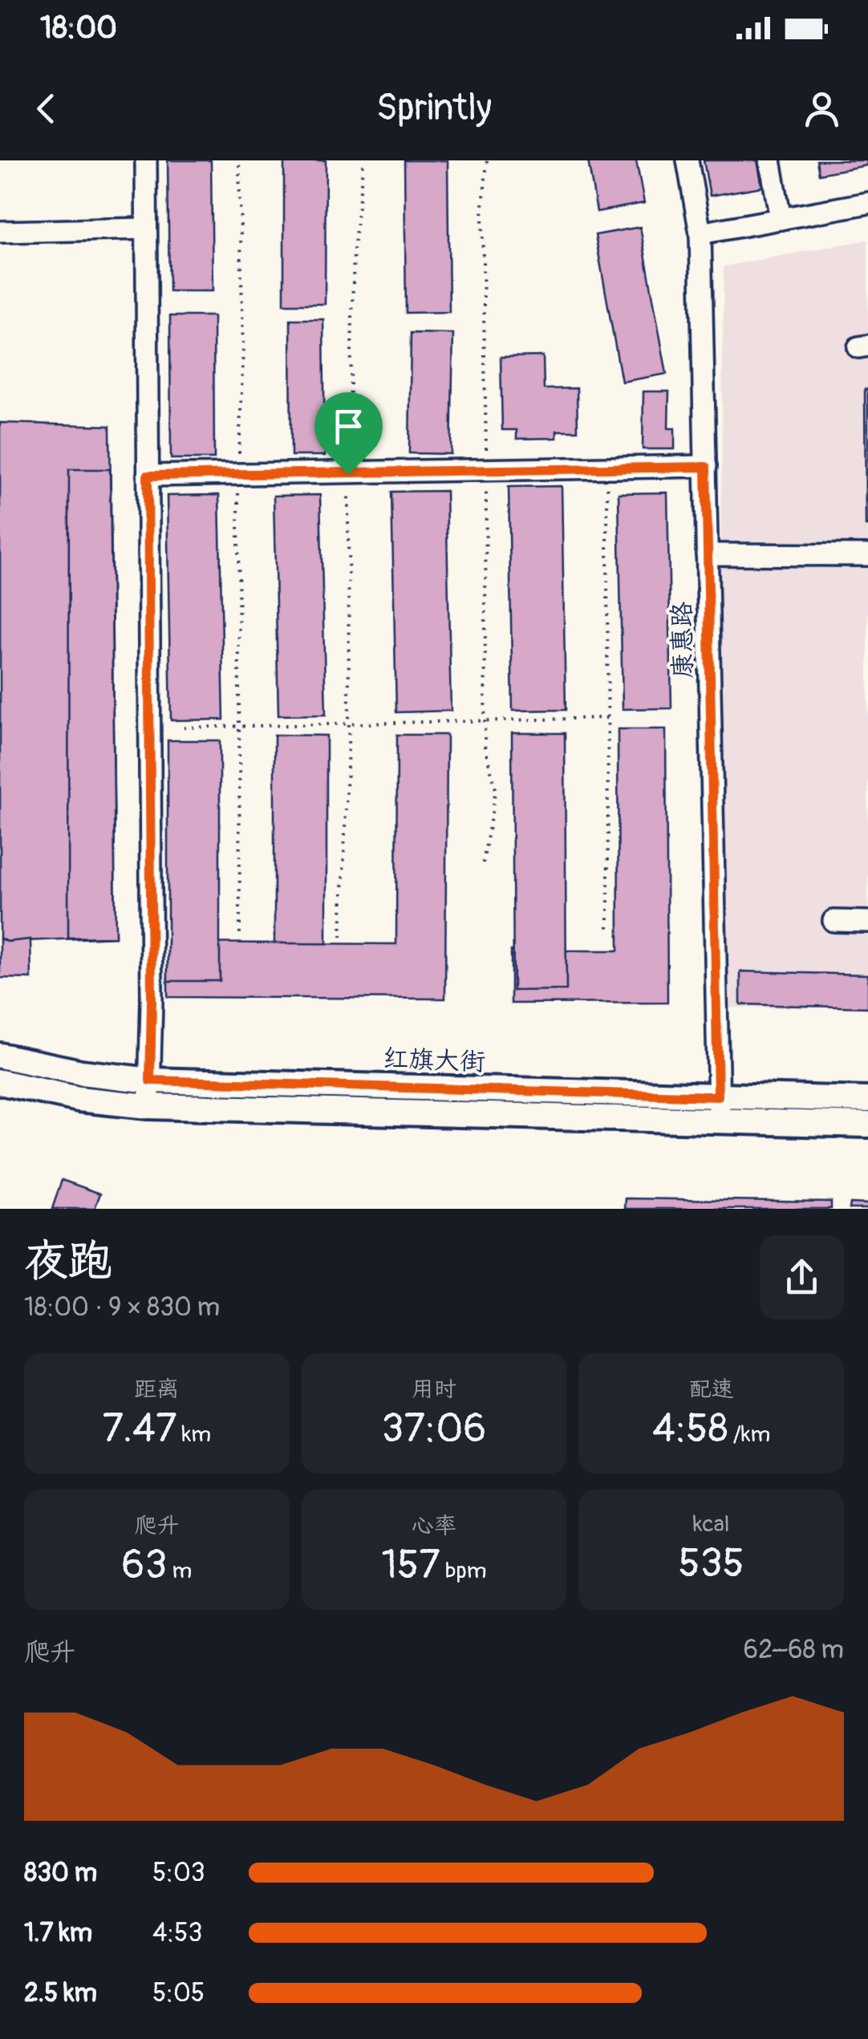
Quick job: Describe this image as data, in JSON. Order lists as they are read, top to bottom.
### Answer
{
  "streets": {
    "main road": ["红旗大街"],
    "street": ["康惠路"]
  },
  "crossings": [
    ["康惠路", "红旗大街"]
  ],
  "page": {
    "status": "18:00",
    "header": "Sprintly",
    "heading": ["夜跑", "18:00 · 9 × 830 m"],
    "stats": [
      ["距离", "7.47 km"],
      ["用时", "37:06"],
      ["配速", "4:58 /km"],
      ["爬升", "63 m"],
      ["心率", "157 bpm"],
      ["kcal", "535"]
    ],
    "chart": ["爬升", "62–68 m"],
    "list": [
      {
        "name": "830 m",
        "note": "5:03"
      },
      {
        "name": "1.7 km",
        "note": "4:53"
      },
      {
        "name": "2.5 km",
        "note": "5:05"
      }
    ]
  }
}
